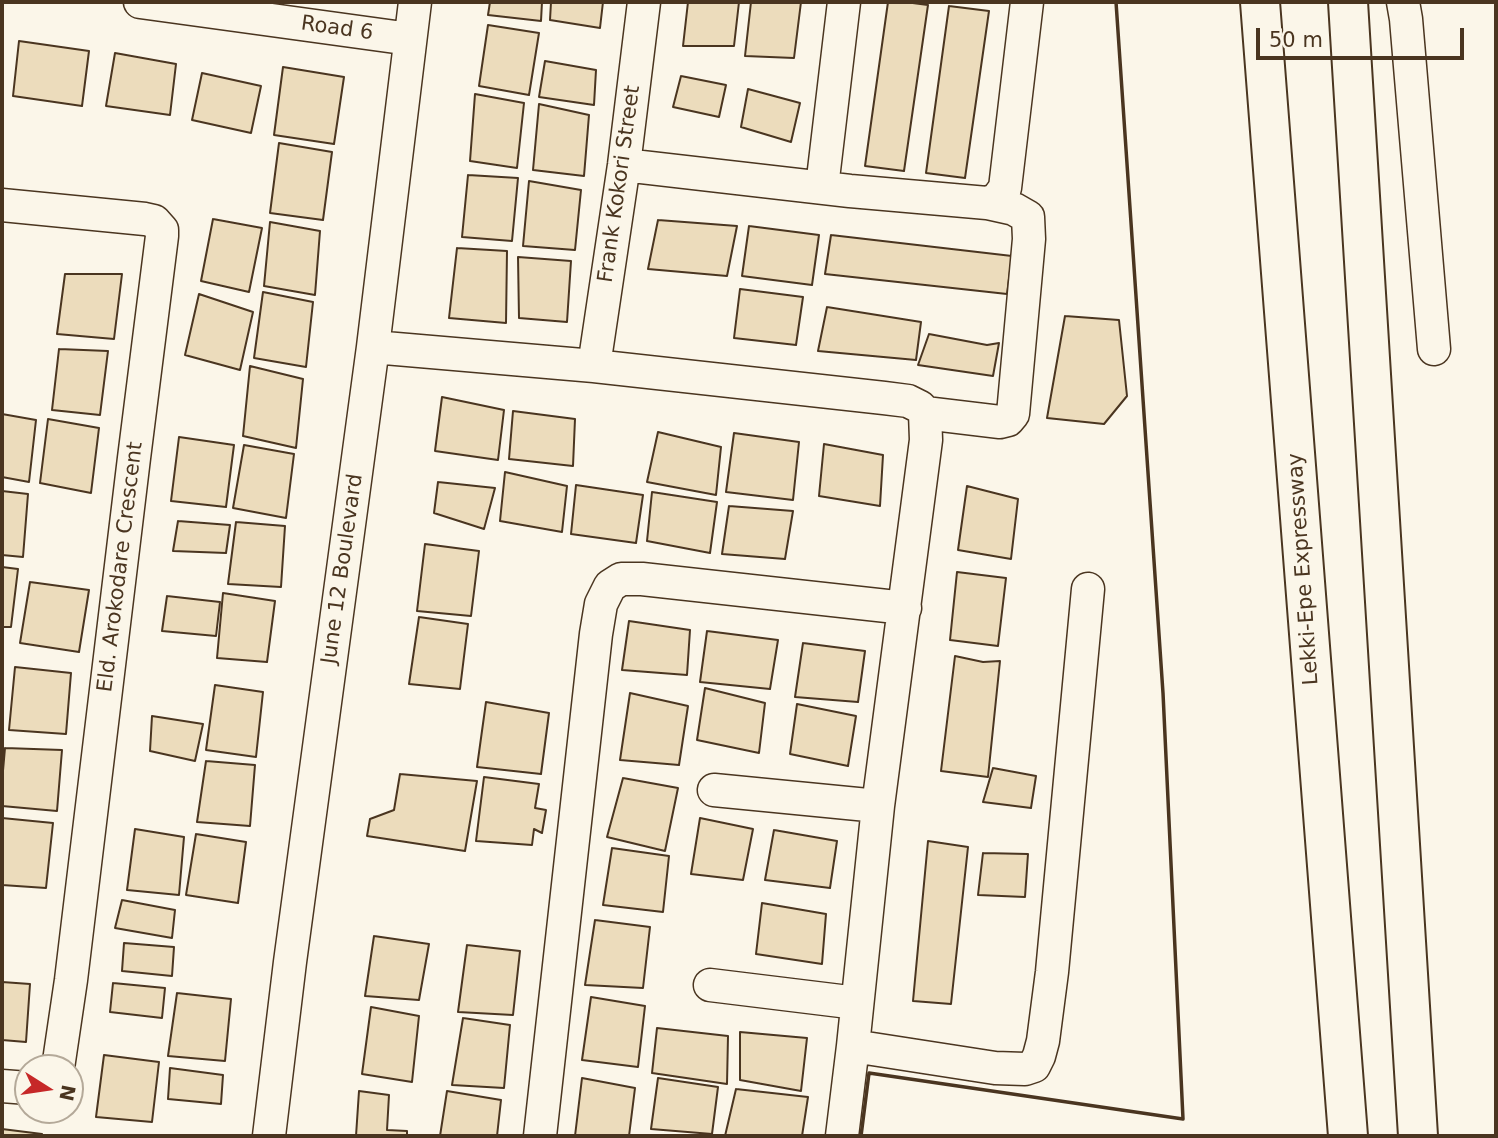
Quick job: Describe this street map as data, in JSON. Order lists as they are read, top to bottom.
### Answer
{
  "streets": {
    "highway": ["Lekki-Epe Expressway"],
    "street": [
      "Road 6",
      "Frank Kokori Street",
      "Eld. Arokodare Crescent",
      "June 12 Boulevard"
    ]
  },
  "crossings": [
    ["Road 6", "June 12 Boulevard"]
  ],
  "scale_bar": "50 m",
  "north": "right"
}
